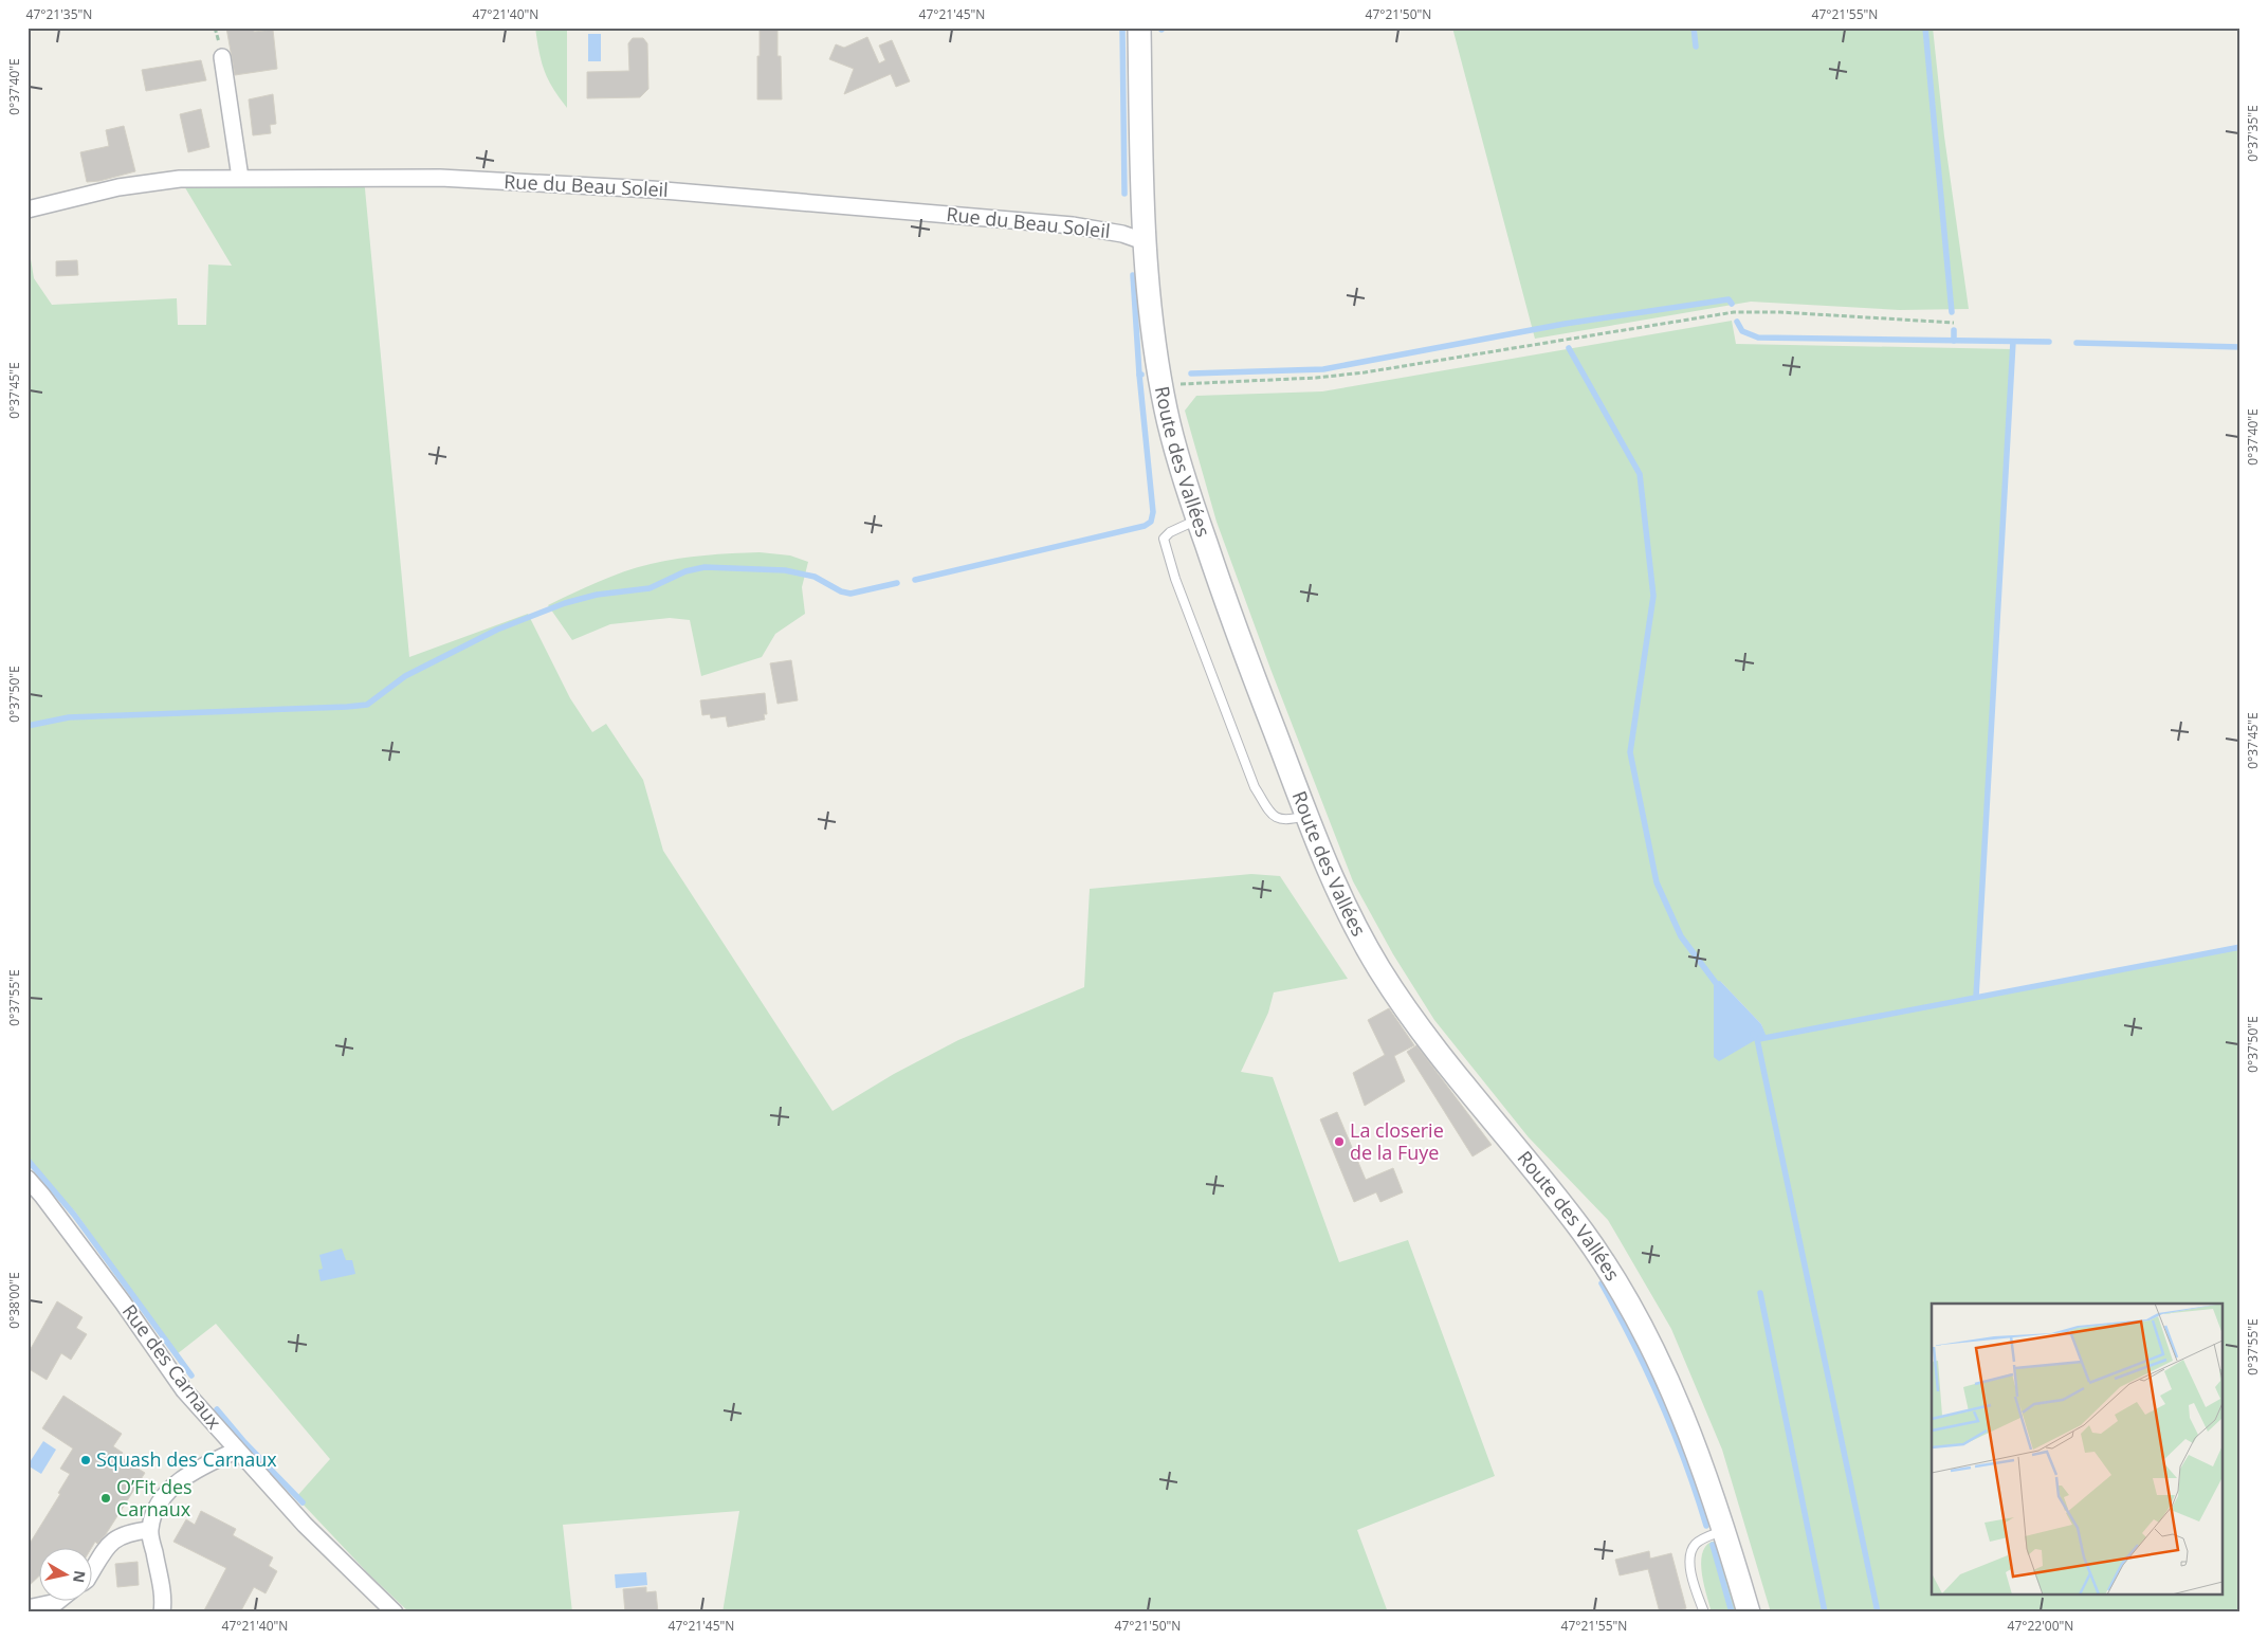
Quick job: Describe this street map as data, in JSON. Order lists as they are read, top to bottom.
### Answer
{
  "streets": {
    "main road": ["Route des Vallées"],
    "street": ["Rue du Beau Soleil", "Rue des Carnaux"]
  },
  "crossings": [
    ["Rue du Beau Soleil", "Route des Vallées"]
  ],
  "places": ["La closerie de la Fuye", "Squash des Carnaux", "O’Fit des Carnaux"],
  "north": "right",
  "coordinates": [
    "47°21'35\"N",
    "47°21'40\"N",
    "47°21'45\"N",
    "47°21'50\"N",
    "47°21'55\"N",
    "0°37'40\"E",
    "0°37'35\"E",
    "0°37'45\"E",
    "0°37'50\"E",
    "0°37'55\"E",
    "0°38'00\"E",
    "47°22'00\"N"
  ]
}
